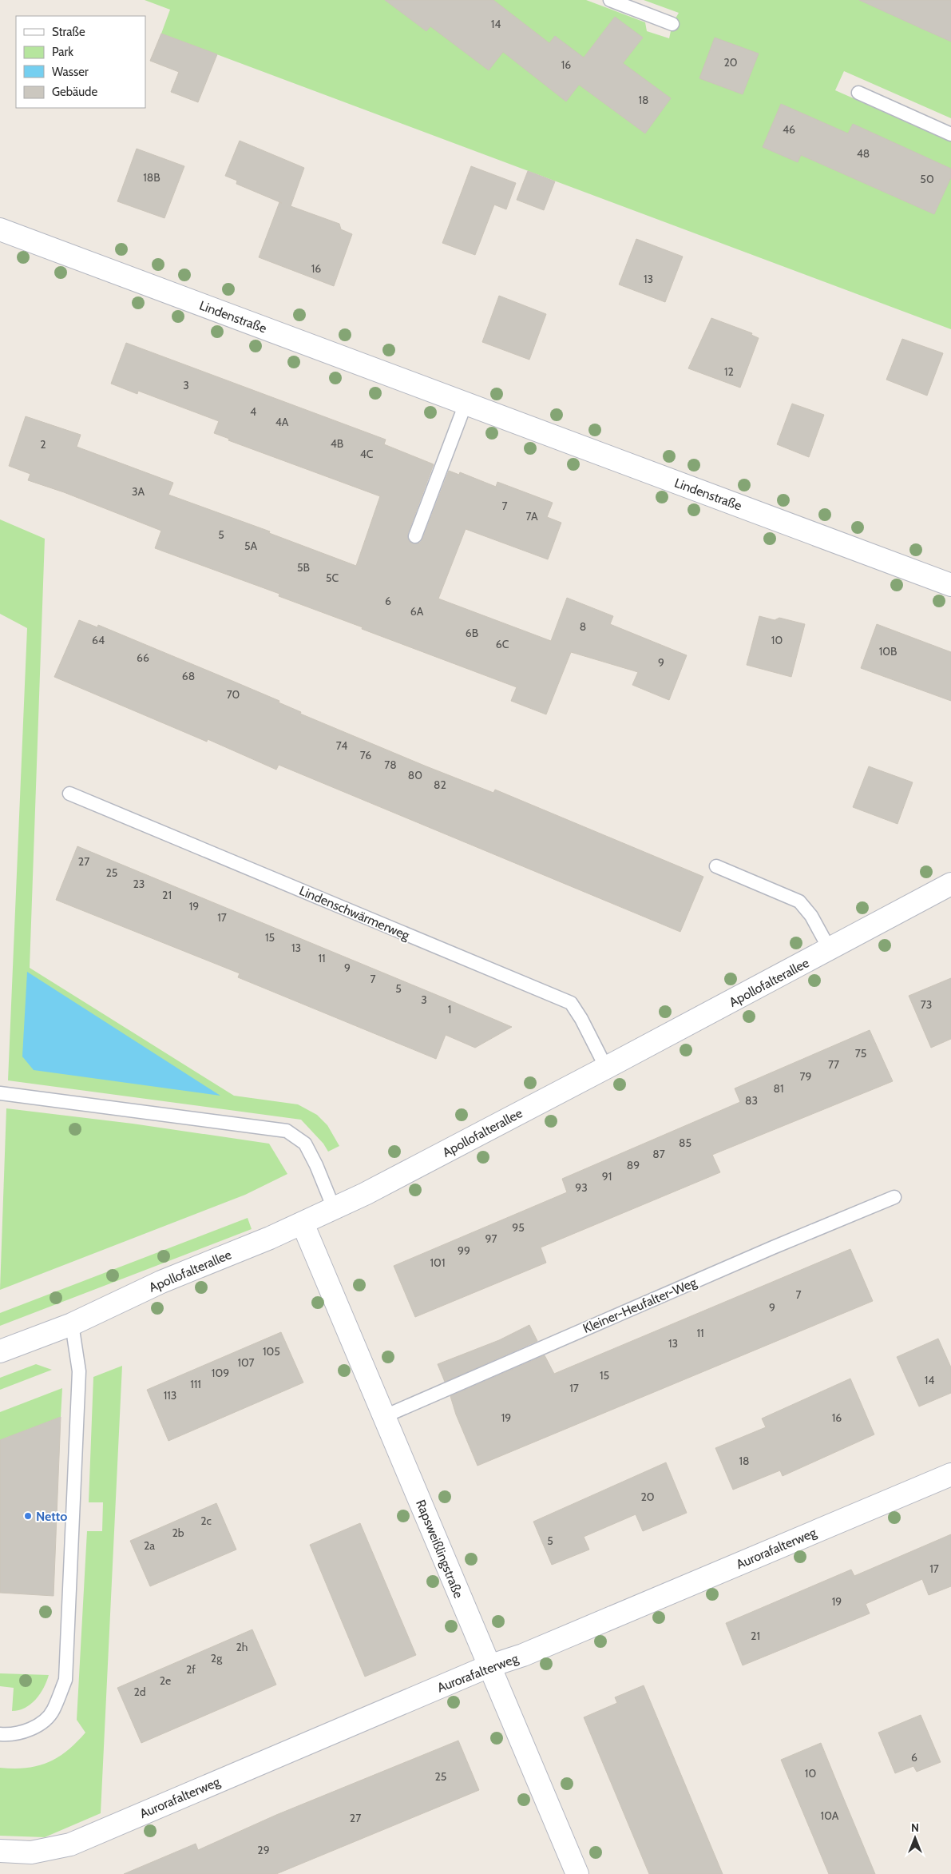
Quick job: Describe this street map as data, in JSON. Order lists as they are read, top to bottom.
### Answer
{
  "streets": {
    "street": [
      "Lindenstraße",
      "Apollofalterallee",
      "Aurorafalterweg",
      "Rapsweißlingstraße"
    ],
    "lane": ["Lindenschwärmerweg", "Kleiner-Heufalter-Weg"]
  },
  "crossings": [
    ["Lindenschwärmerweg", "Apollofalterallee"],
    ["Apollofalterallee", "Rapsweißlingstraße"],
    ["Kleiner-Heufalter-Weg", "Rapsweißlingstraße"],
    ["Aurorafalterweg", "Rapsweißlingstraße"]
  ],
  "places": ["Netto"],
  "house_numbers": [
    "14",
    "20",
    "16",
    "18",
    "46",
    "48",
    "18B",
    "50",
    "16",
    "13",
    "12",
    "3",
    "4",
    "4A",
    "4B",
    "2",
    "4C",
    "3A",
    "7",
    "7A",
    "5",
    "5A",
    "5B",
    "5C",
    "6",
    "6A",
    "8",
    "6B",
    "64",
    "10",
    "6C",
    "10B",
    "66",
    "9",
    "68",
    "70",
    "74",
    "76",
    "78",
    "80",
    "82",
    "27",
    "25",
    "23",
    "21",
    "19",
    "17",
    "15",
    "13",
    "11",
    "9",
    "7",
    "5",
    "3",
    "73",
    "1",
    "75",
    "77",
    "79",
    "81",
    "83",
    "85",
    "87",
    "89",
    "91",
    "93",
    "95",
    "97",
    "99",
    "101",
    "7",
    "9",
    "11",
    "13",
    "105",
    "107",
    "109",
    "15",
    "14",
    "111",
    "17",
    "113",
    "19",
    "16",
    "18",
    "20",
    "2c",
    "2b",
    "5",
    "2a",
    "17",
    "19",
    "21",
    "2h",
    "2g",
    "2f",
    "2e",
    "2d",
    "6",
    "10",
    "25",
    "10A",
    "27",
    "29"
  ],
  "legend": [
    "Straße",
    "Park",
    "Wasser",
    "Gebäude"
  ],
  "north": "top"
}
